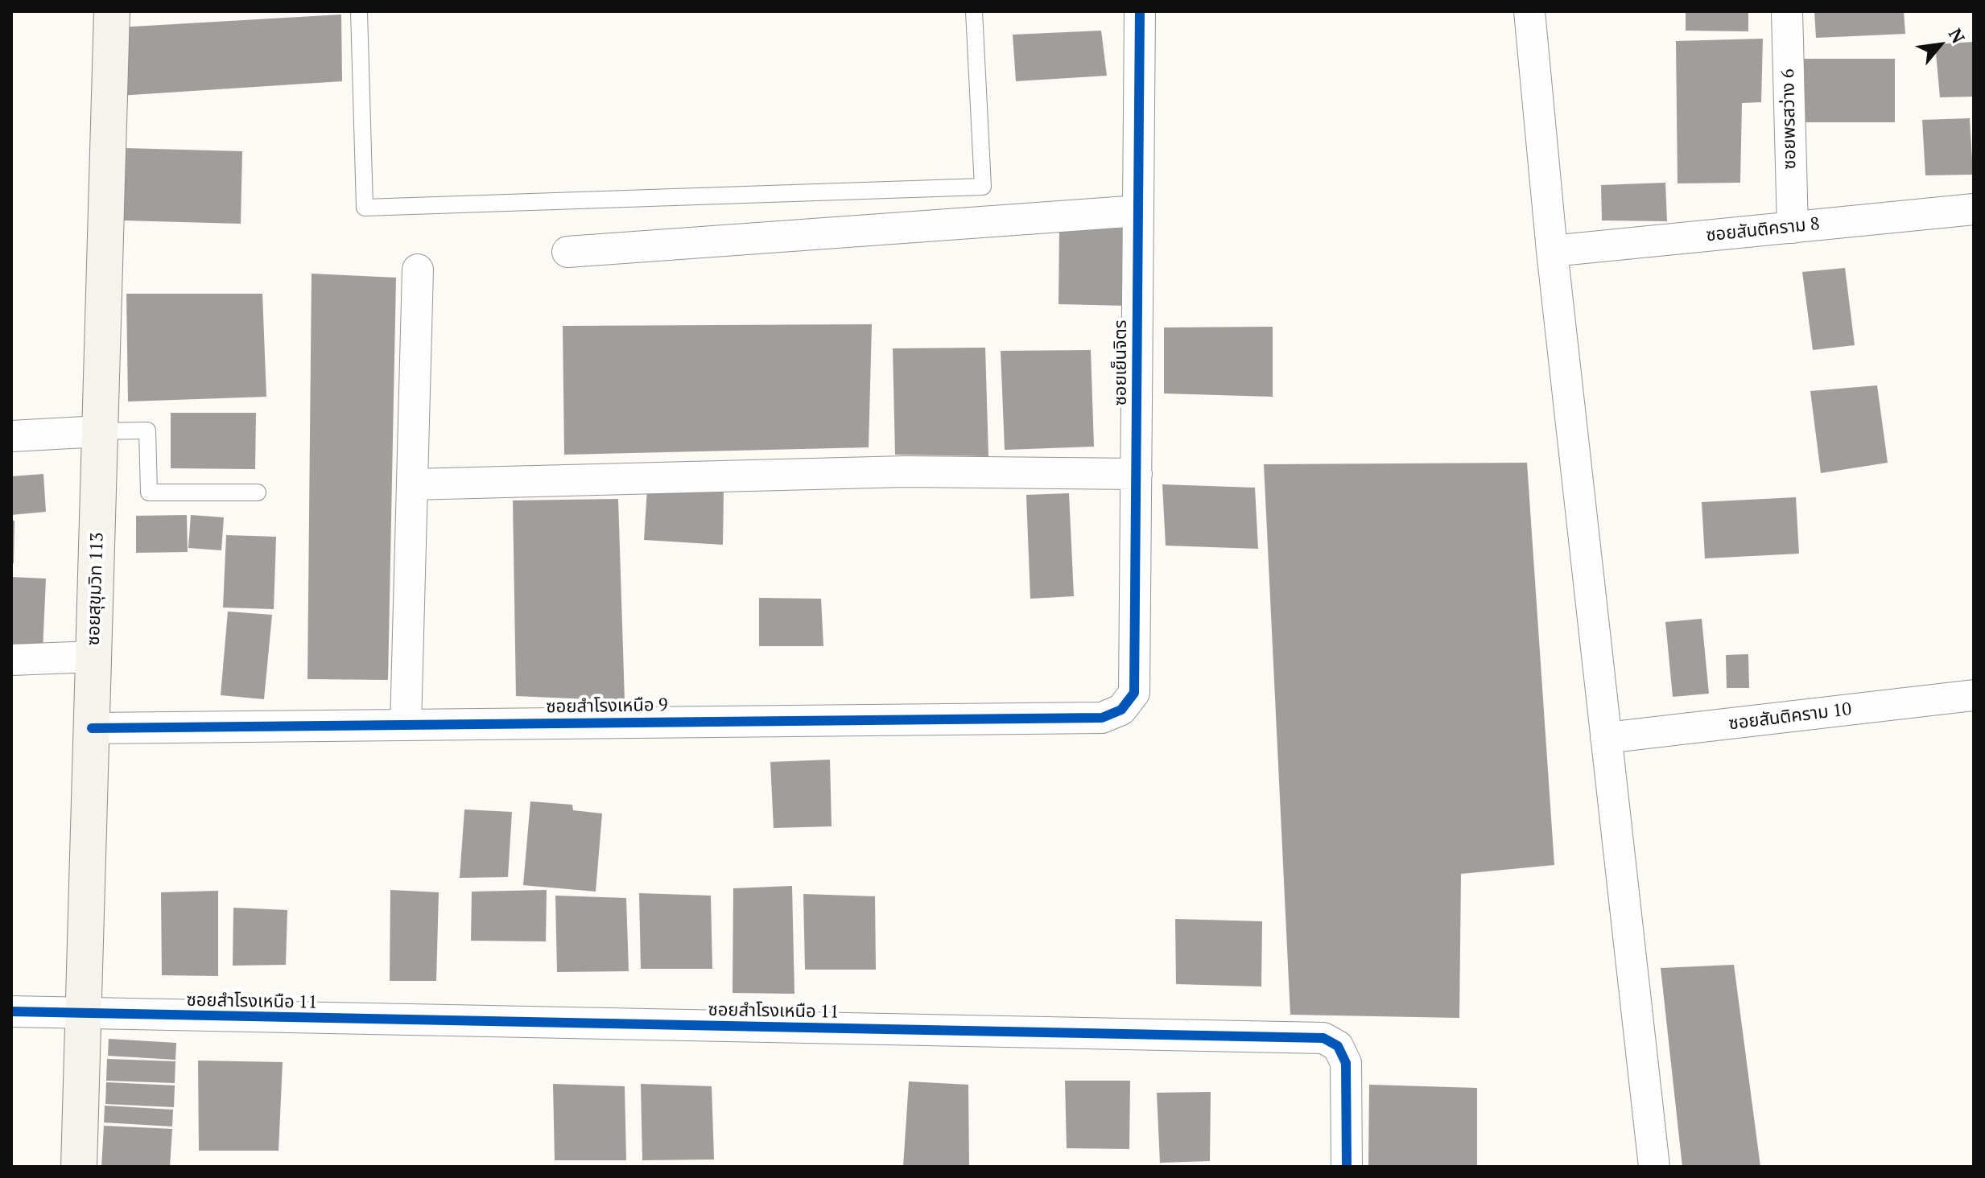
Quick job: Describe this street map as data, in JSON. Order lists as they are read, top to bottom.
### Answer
{
  "streets": {
    "main road": ["ซอยสุขุมวิท 113"],
    "street": [
      "ซอยพรสว่าง 6",
      "ซอยสันติคราม 8",
      "ซอยเย็นจิตร",
      "ซอยสำโรงเหนือ 9",
      "ซอยสันติคราม 10",
      "ซอยสำโรงเหนือ 11"
    ]
  },
  "crossings": [
    ["ซอยพรสว่าง 6", "ซอยสันติคราม 8"],
    ["ซอยเย็นจิตร", "ซอยสำโรงเหนือ 9"],
    ["ซอยสุขุมวิท 113", "ซอยสำโรงเหนือ 9"],
    ["ซอยสุขุมวิท 113", "ซอยสำโรงเหนือ 11"]
  ],
  "north": "top right"
}
